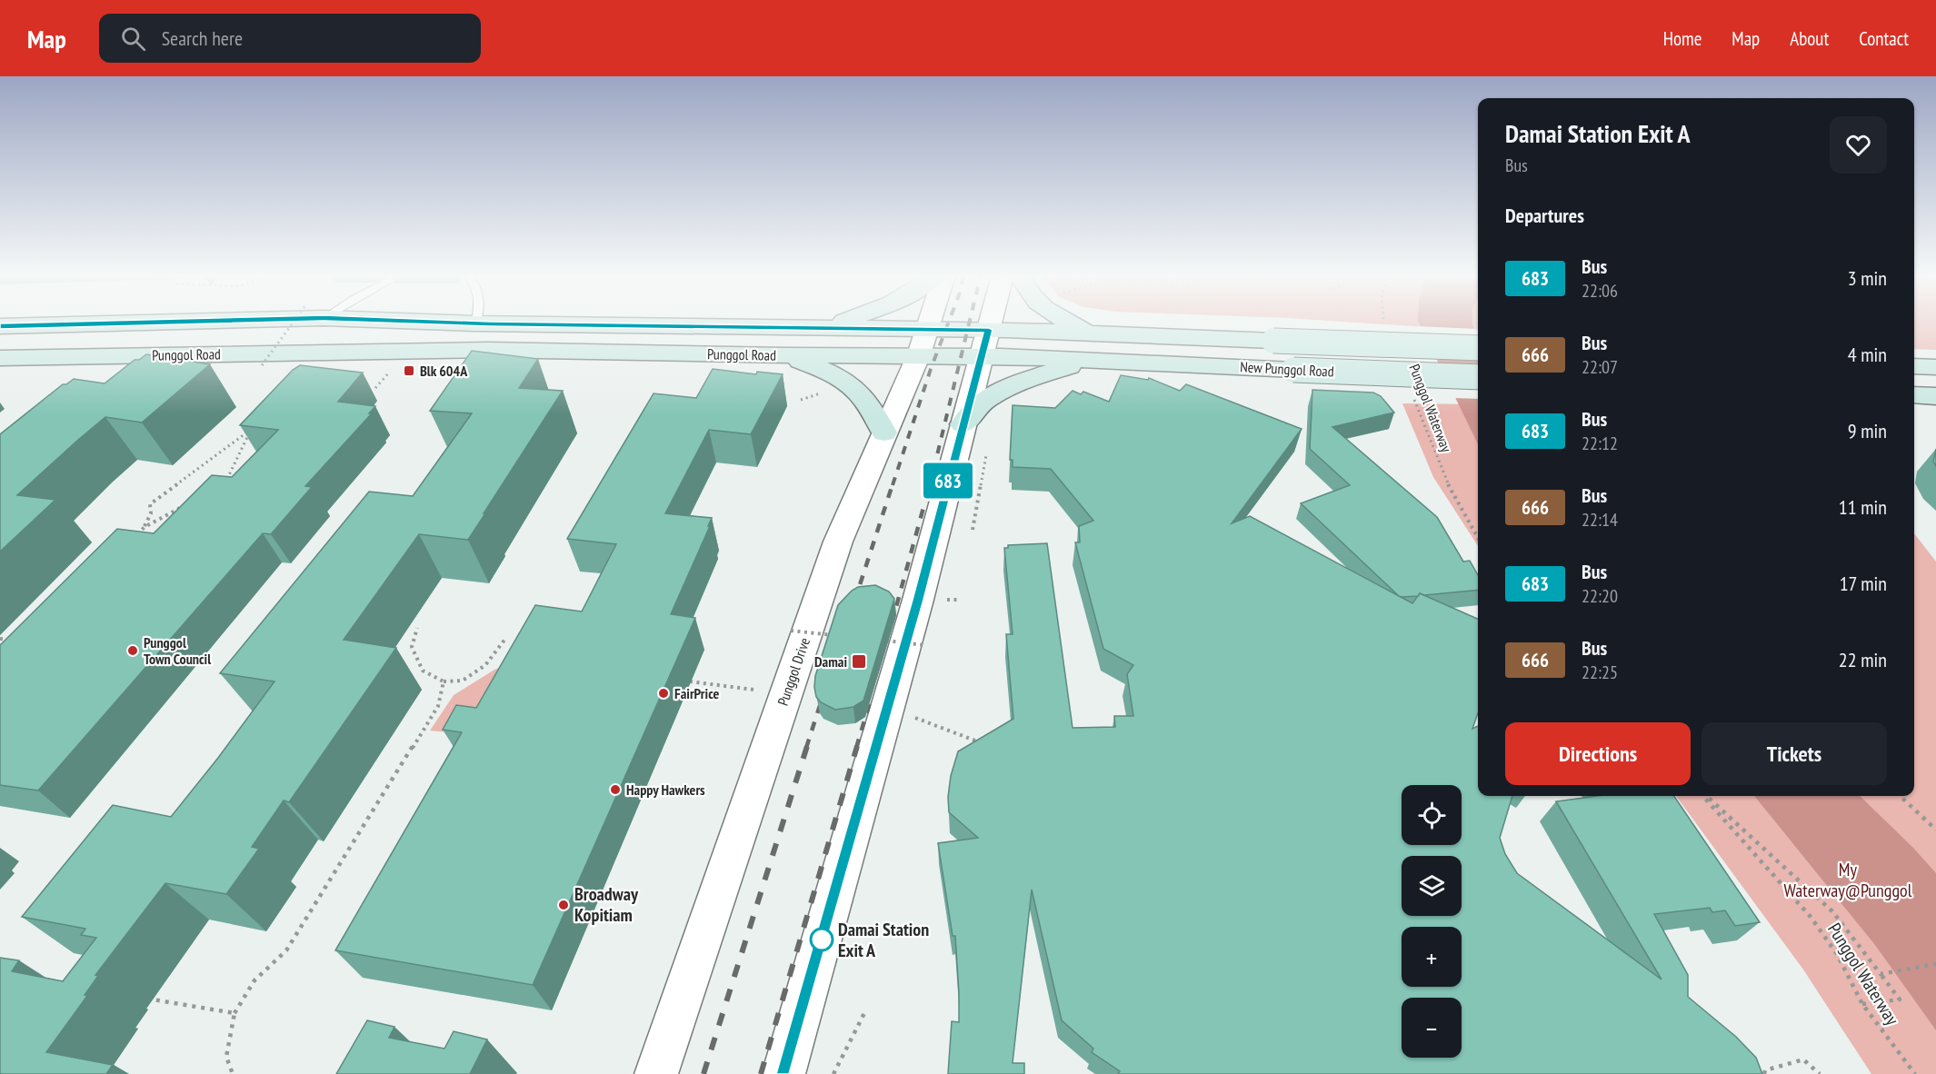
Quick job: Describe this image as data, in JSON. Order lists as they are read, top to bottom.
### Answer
{
  "streets": {
    "main road": ["Punggol Road", "New Punggol Road"],
    "street": ["Punggol Drive"],
    "path": ["Punggol Waterway"]
  },
  "crossings": [
    ["Punggol Road", "New Punggol Road"],
    ["Punggol Road", "Punggol Drive"]
  ],
  "parks": ["My Waterway@Punggol"],
  "places": {
    "transit": ["Blk 604A", "Damai"],
    "other": [
      "Punggol Town Council",
      "FairPrice",
      "Happy Hawkers",
      "Broadway Kopitiam",
      "Damai Station Exit A"
    ]
  },
  "lines": ["bus line 683"],
  "page": {
    "header": "Map",
    "search": "Search here",
    "nav": [
      "Home",
      "Map",
      "About",
      "Contact"
    ],
    "on_map": "683",
    "heading": [
      ["Damai Station Exit A", "Bus"],
      "Departures"
    ],
    "list": [
      {
        "mark": "683",
        "name": "Bus",
        "note": "22:06",
        "value": "3 min"
      },
      {
        "mark": "666",
        "name": "Bus",
        "note": "22:07",
        "value": "4 min"
      },
      {
        "mark": "683",
        "name": "Bus",
        "note": "22:12",
        "value": "9 min"
      },
      {
        "mark": "666",
        "name": "Bus",
        "note": "22:14",
        "value": "11 min"
      },
      {
        "mark": "683",
        "name": "Bus",
        "note": "22:20",
        "value": "17 min"
      },
      {
        "mark": "666",
        "name": "Bus",
        "note": "22:25",
        "value": "22 min"
      }
    ],
    "buttons": ["Directions", "Tickets"],
    "map_buttons": ["+", "−"]
  }
}
